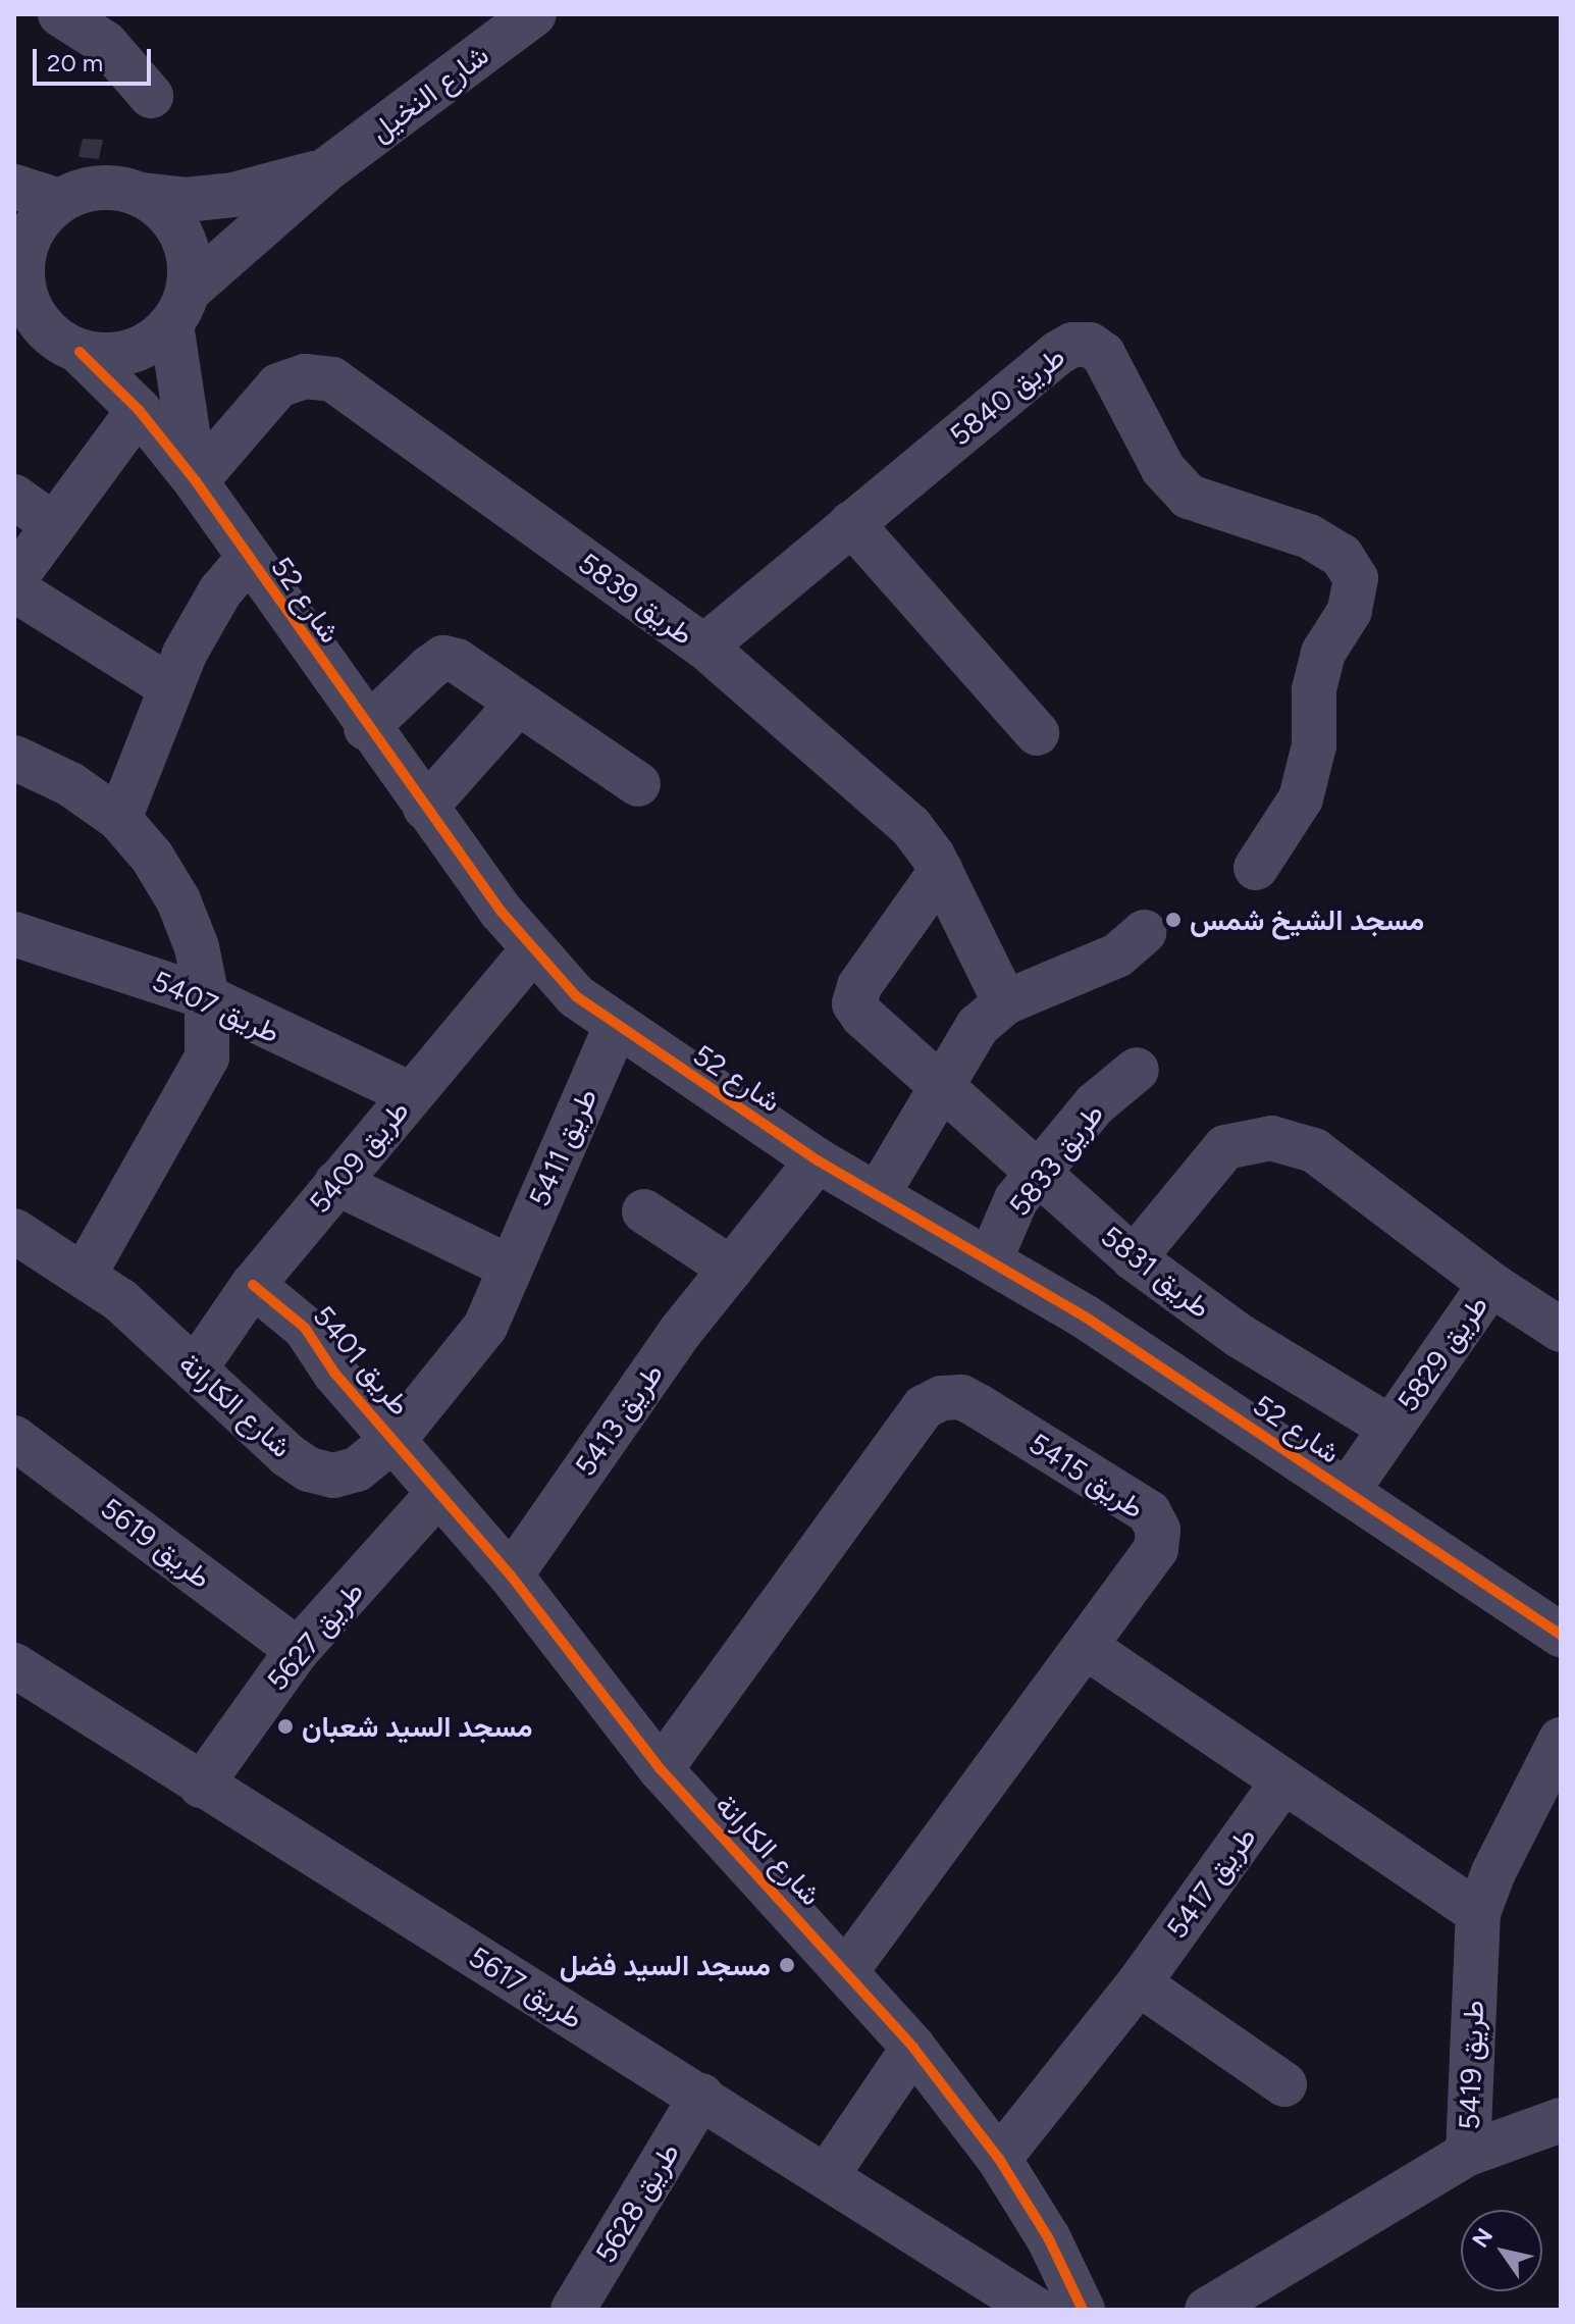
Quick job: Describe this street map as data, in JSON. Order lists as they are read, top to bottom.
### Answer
{
  "streets": {
    "street": [
      "شارع النخيل",
      "طريق 5840",
      "طريق 5839",
      "شارع 52",
      "طريق 5407",
      "طريق 5411",
      "طريق 5409",
      "طريق 5833",
      "طريق 5831",
      "طريق 5829",
      "طريق 5401",
      "شارع الكارانة",
      "طريق 5413",
      "طريق 5415",
      "طريق 5619",
      "طريق 5627",
      "طريق 5417",
      "طريق 5617",
      "طريق 5419",
      "طريق 5628"
    ]
  },
  "crossings": [
    ["شارع النخيل", "شارع 52"],
    ["طريق 5840", "طريق 5839"],
    ["طريق 5839", "شارع 52"],
    ["طريق 5839", "طريق 5831"],
    ["شارع 52", "طريق 5411"],
    ["شارع 52", "طريق 5409"],
    ["شارع 52", "طريق 5833"],
    ["شارع 52", "طريق 5829"],
    ["شارع 52", "طريق 5413"],
    ["طريق 5407", "طريق 5409"],
    ["طريق 5411", "طريق 5401"],
    ["طريق 5411", "شارع الكارانة"],
    ["طريق 5409", "طريق 5401"],
    ["طريق 5409", "شارع الكارانة"],
    ["طريق 5833", "طريق 5831"],
    ["طريق 5831", "طريق 5829"],
    ["طريق 5401", "شارع الكارانة"],
    ["شارع الكارانة", "طريق 5413"],
    ["شارع الكارانة", "طريق 5415"],
    ["شارع الكارانة", "طريق 5627"],
    ["شارع الكارانة", "طريق 5417"],
    ["طريق 5619", "طريق 5627"],
    ["طريق 5627", "طريق 5617"],
    ["طريق 5617", "طريق 5628"]
  ],
  "places": ["مسجد الشيخ شمس", "مسجد السيد شعبان", "مسجد السيد فضل"],
  "scale_bar": "20 m",
  "north": "top left"
}
